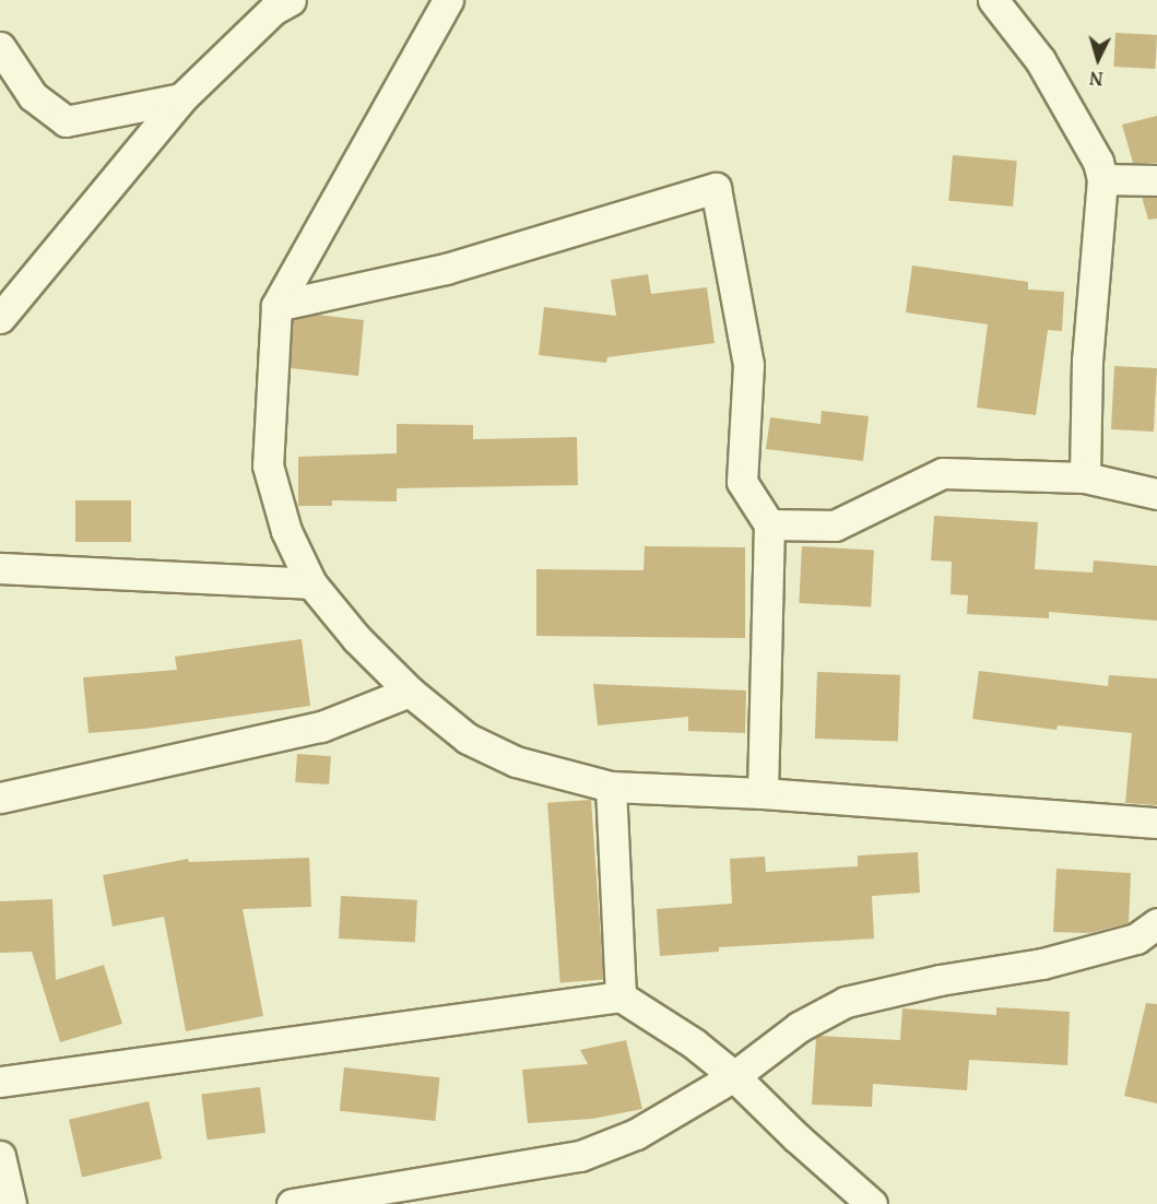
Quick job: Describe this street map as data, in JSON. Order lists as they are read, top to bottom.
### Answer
{
  "north": "bottom"
}
